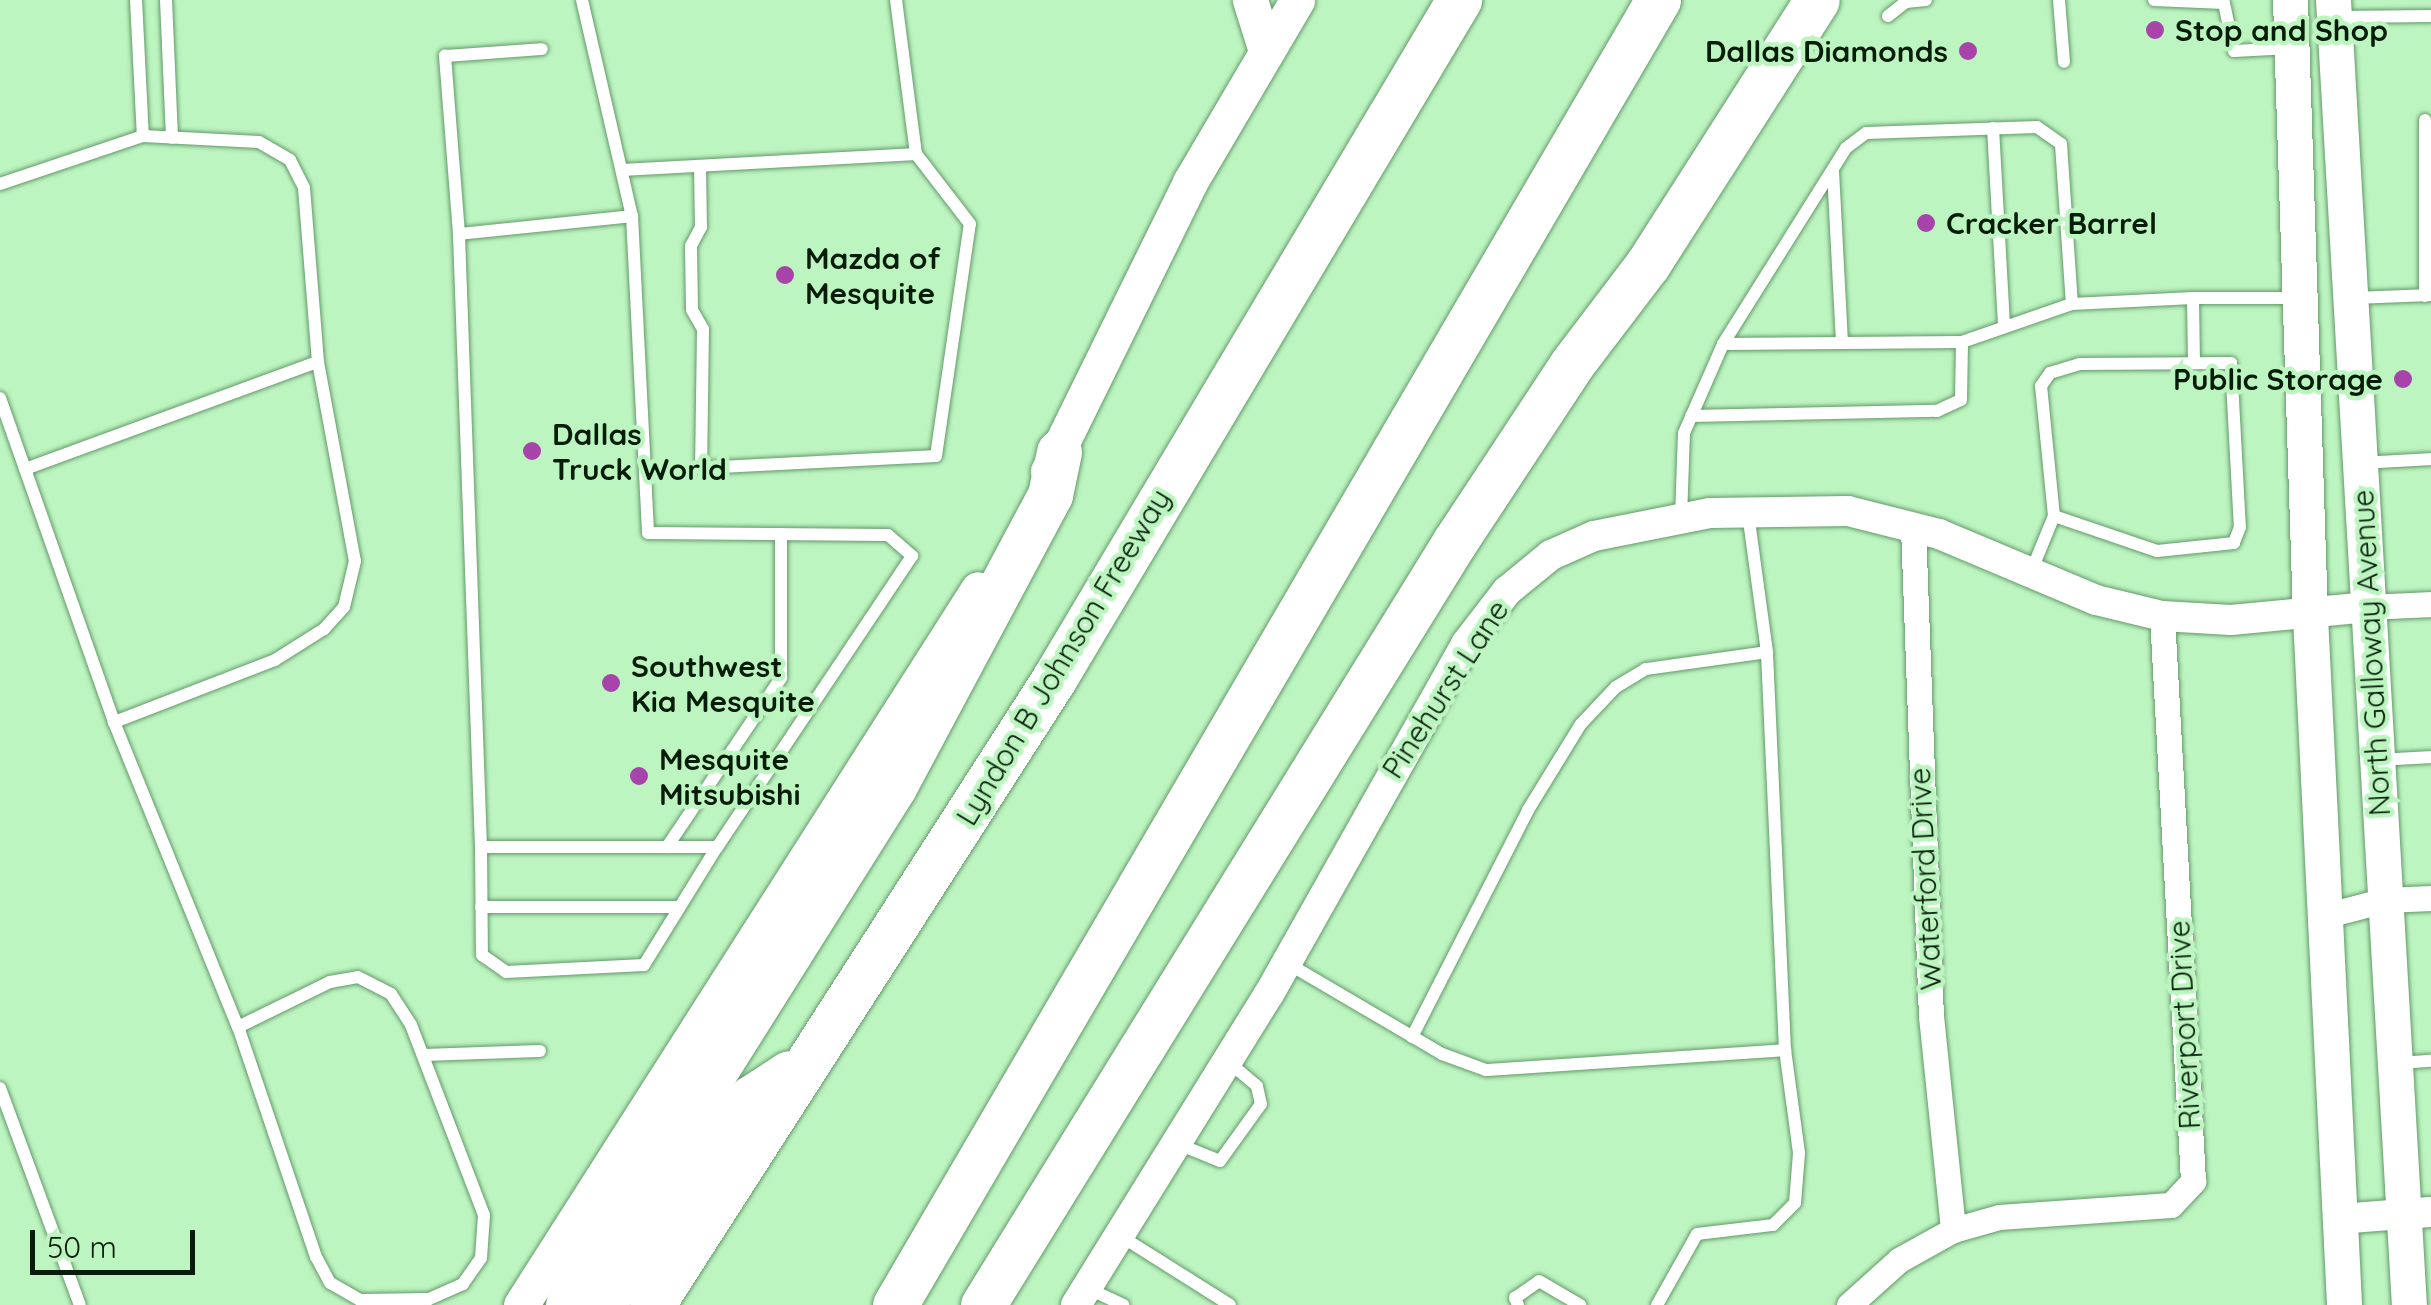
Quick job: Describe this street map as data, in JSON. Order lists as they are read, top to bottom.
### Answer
{
  "streets": {
    "highway": ["Lyndon B Johnson Freeway"],
    "main road": ["North Galloway Avenue"],
    "street": ["Pinehurst Lane", "Waterford Drive", "Riverport Drive"]
  },
  "crossings": [
    ["North Galloway Avenue", "Pinehurst Lane"],
    ["Pinehurst Lane", "Waterford Drive"],
    ["Pinehurst Lane", "Riverport Drive"],
    ["Waterford Drive", "Riverport Drive"]
  ],
  "places": [
    "Stop and Shop",
    "Dallas Diamonds",
    "Cracker Barrel",
    "Mazda of Mesquite",
    "Public Storage",
    "Dallas Truck World",
    "Southwest Kia Mesquite",
    "Mesquite Mitsubishi"
  ],
  "scale_bar": "50 m"
}
